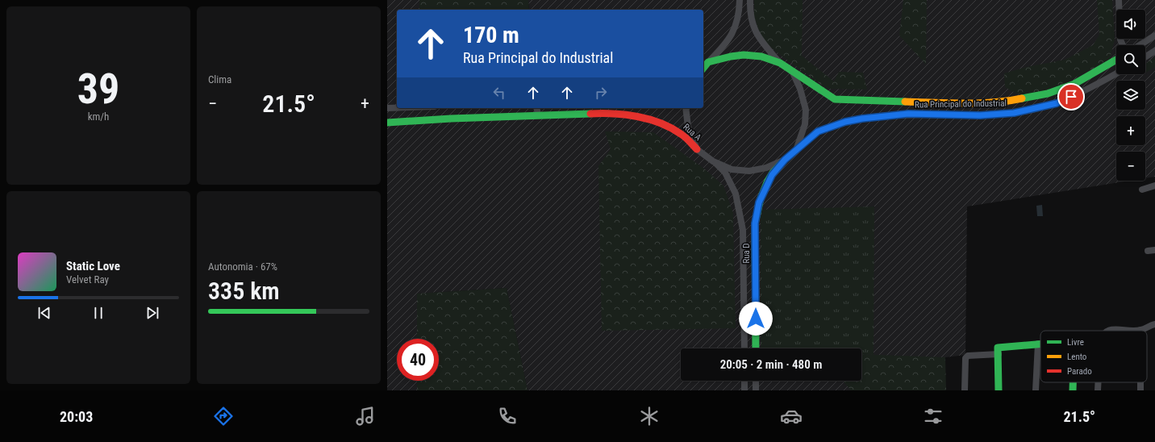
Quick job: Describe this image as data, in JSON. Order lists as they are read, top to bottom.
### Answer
{
  "streets": {
    "street": ["Rua Principal do Industrial", "Rua A", "Rua D"]
  },
  "crossings": [
    ["Rua Principal do Industrial", "Rua D"]
  ],
  "legend": ["Livre", "Lento", "Parado"],
  "page": {
    "tile": [
      ["39", "km/h"],
      "Clima",
      ["Autonomia · 67%", "335 km"]
    ],
    "map_buttons": ["+", "−"],
    "turn": ["170 m", "Rua Principal do Industrial"],
    "heat": ["−", "21.5°", "+"],
    "song": ["Static Love", "Velvet Ray"],
    "limit": "40",
    "trip": "20:05 · 2 min · 480 m",
    "tabs": ["20:03", "21.5°"]
  }
}
